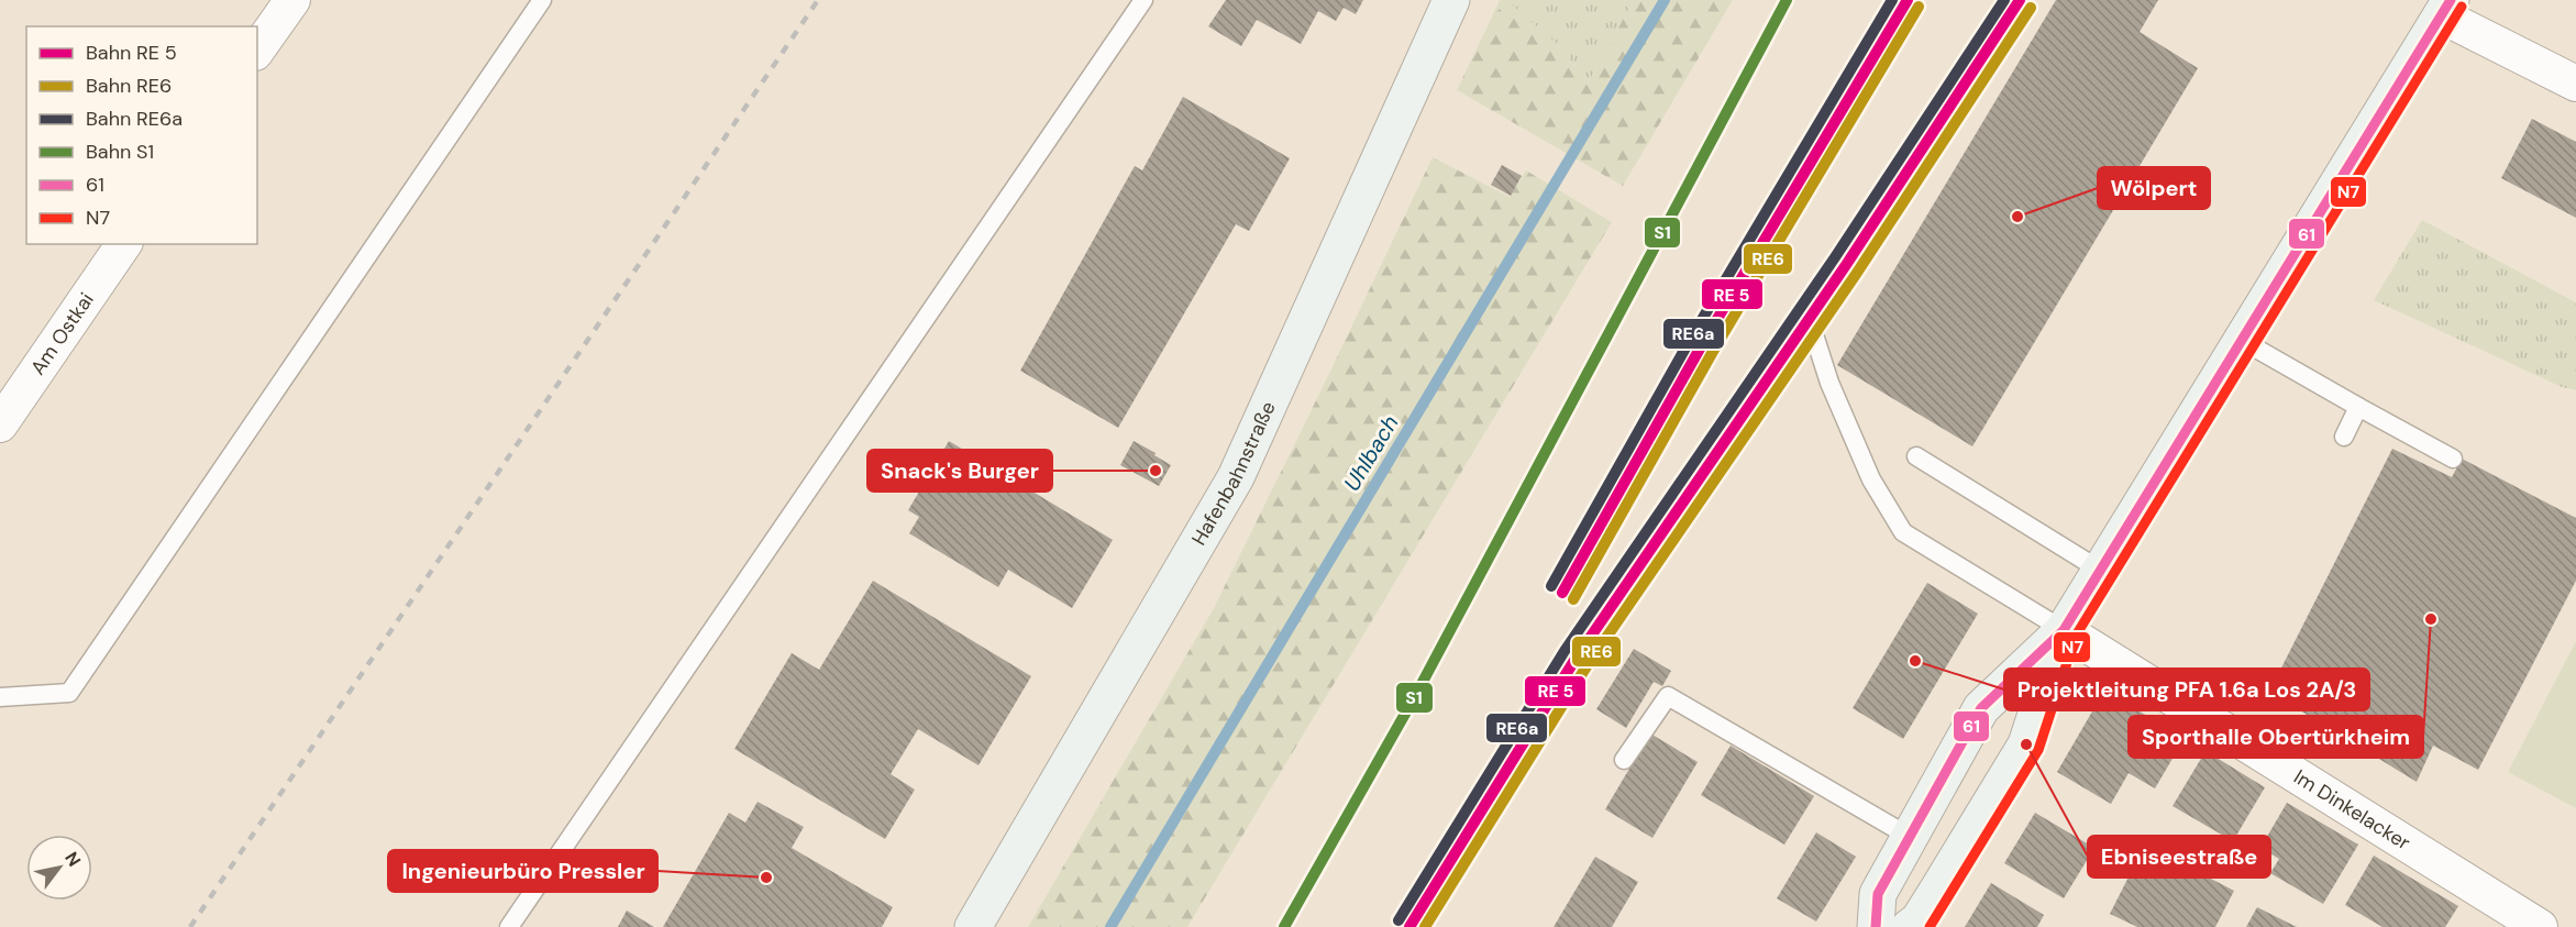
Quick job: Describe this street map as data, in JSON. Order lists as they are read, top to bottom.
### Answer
{
  "streets": {
    "street": ["Am Ostkai", "Hafenbahnstraße", "Im Dinkelacker"]
  },
  "water": ["Uhlbach"],
  "places": [
    "Wölpert",
    "Snack's Burger",
    "Sporthalle Obertürkheim",
    "Projektleitung PFA 1.6a Los 2A/3",
    "Ebniseestraße",
    "Ingenieurbüro Pressler"
  ],
  "lines": [
    "rail line RE6a",
    "rail line S1",
    "transit line 61",
    "rail line RE6",
    "transit line N7"
  ],
  "legend": [
    "Bahn RE 5",
    "Bahn RE6",
    "Bahn RE6a",
    "Bahn S1",
    "61",
    "N7"
  ],
  "north": "top right"
}
